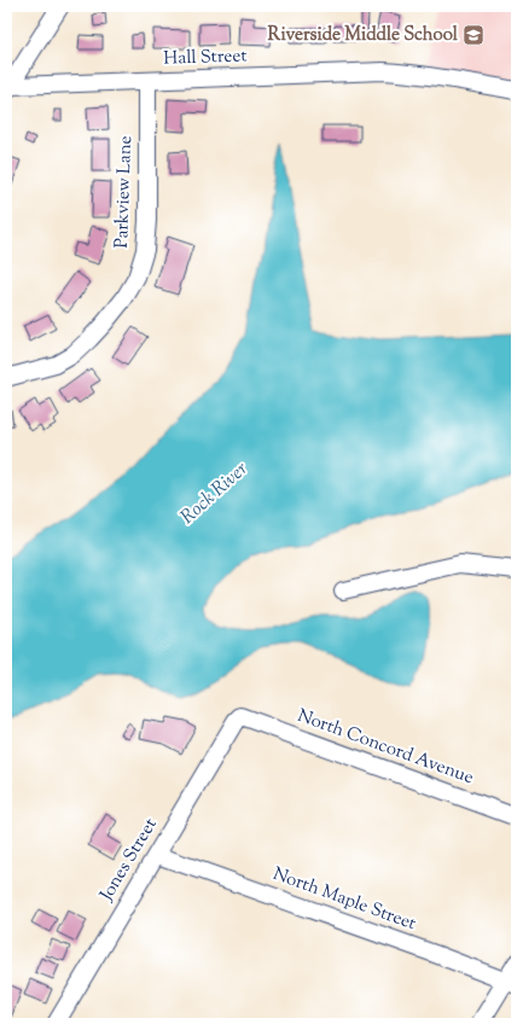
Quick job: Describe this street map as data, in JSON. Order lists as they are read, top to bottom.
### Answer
{
  "streets": {
    "street": [
      "Hall Street",
      "Parkview Lane",
      "North Concord Avenue",
      "Jones Street",
      "North Maple Street"
    ]
  },
  "crossings": [
    ["Hall Street", "Parkview Lane"],
    ["North Concord Avenue", "Jones Street"],
    ["Jones Street", "North Maple Street"]
  ],
  "water": ["Rock River"],
  "places": {
    "school or university": ["Riverside Middle School"]
  }
}
